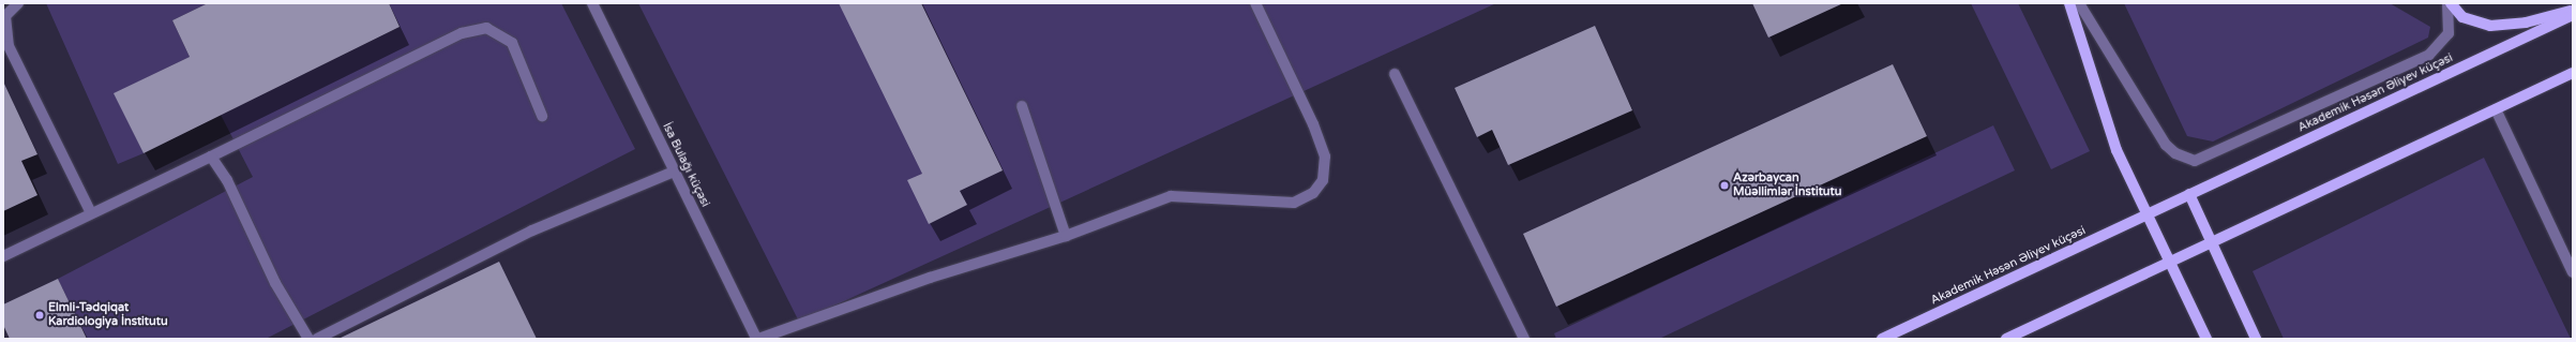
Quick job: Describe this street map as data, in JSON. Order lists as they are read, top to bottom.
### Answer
{
  "streets": {
    "main road": ["Akademik Həsən Əliyev küçəsi"],
    "street": ["İsa Bulağı küçəsi"]
  },
  "places": ["Azərbaycan Müəllimlər İnstitutu", "Elmli-Tədqiqat Kardiologiya İnstitutu"]
}
